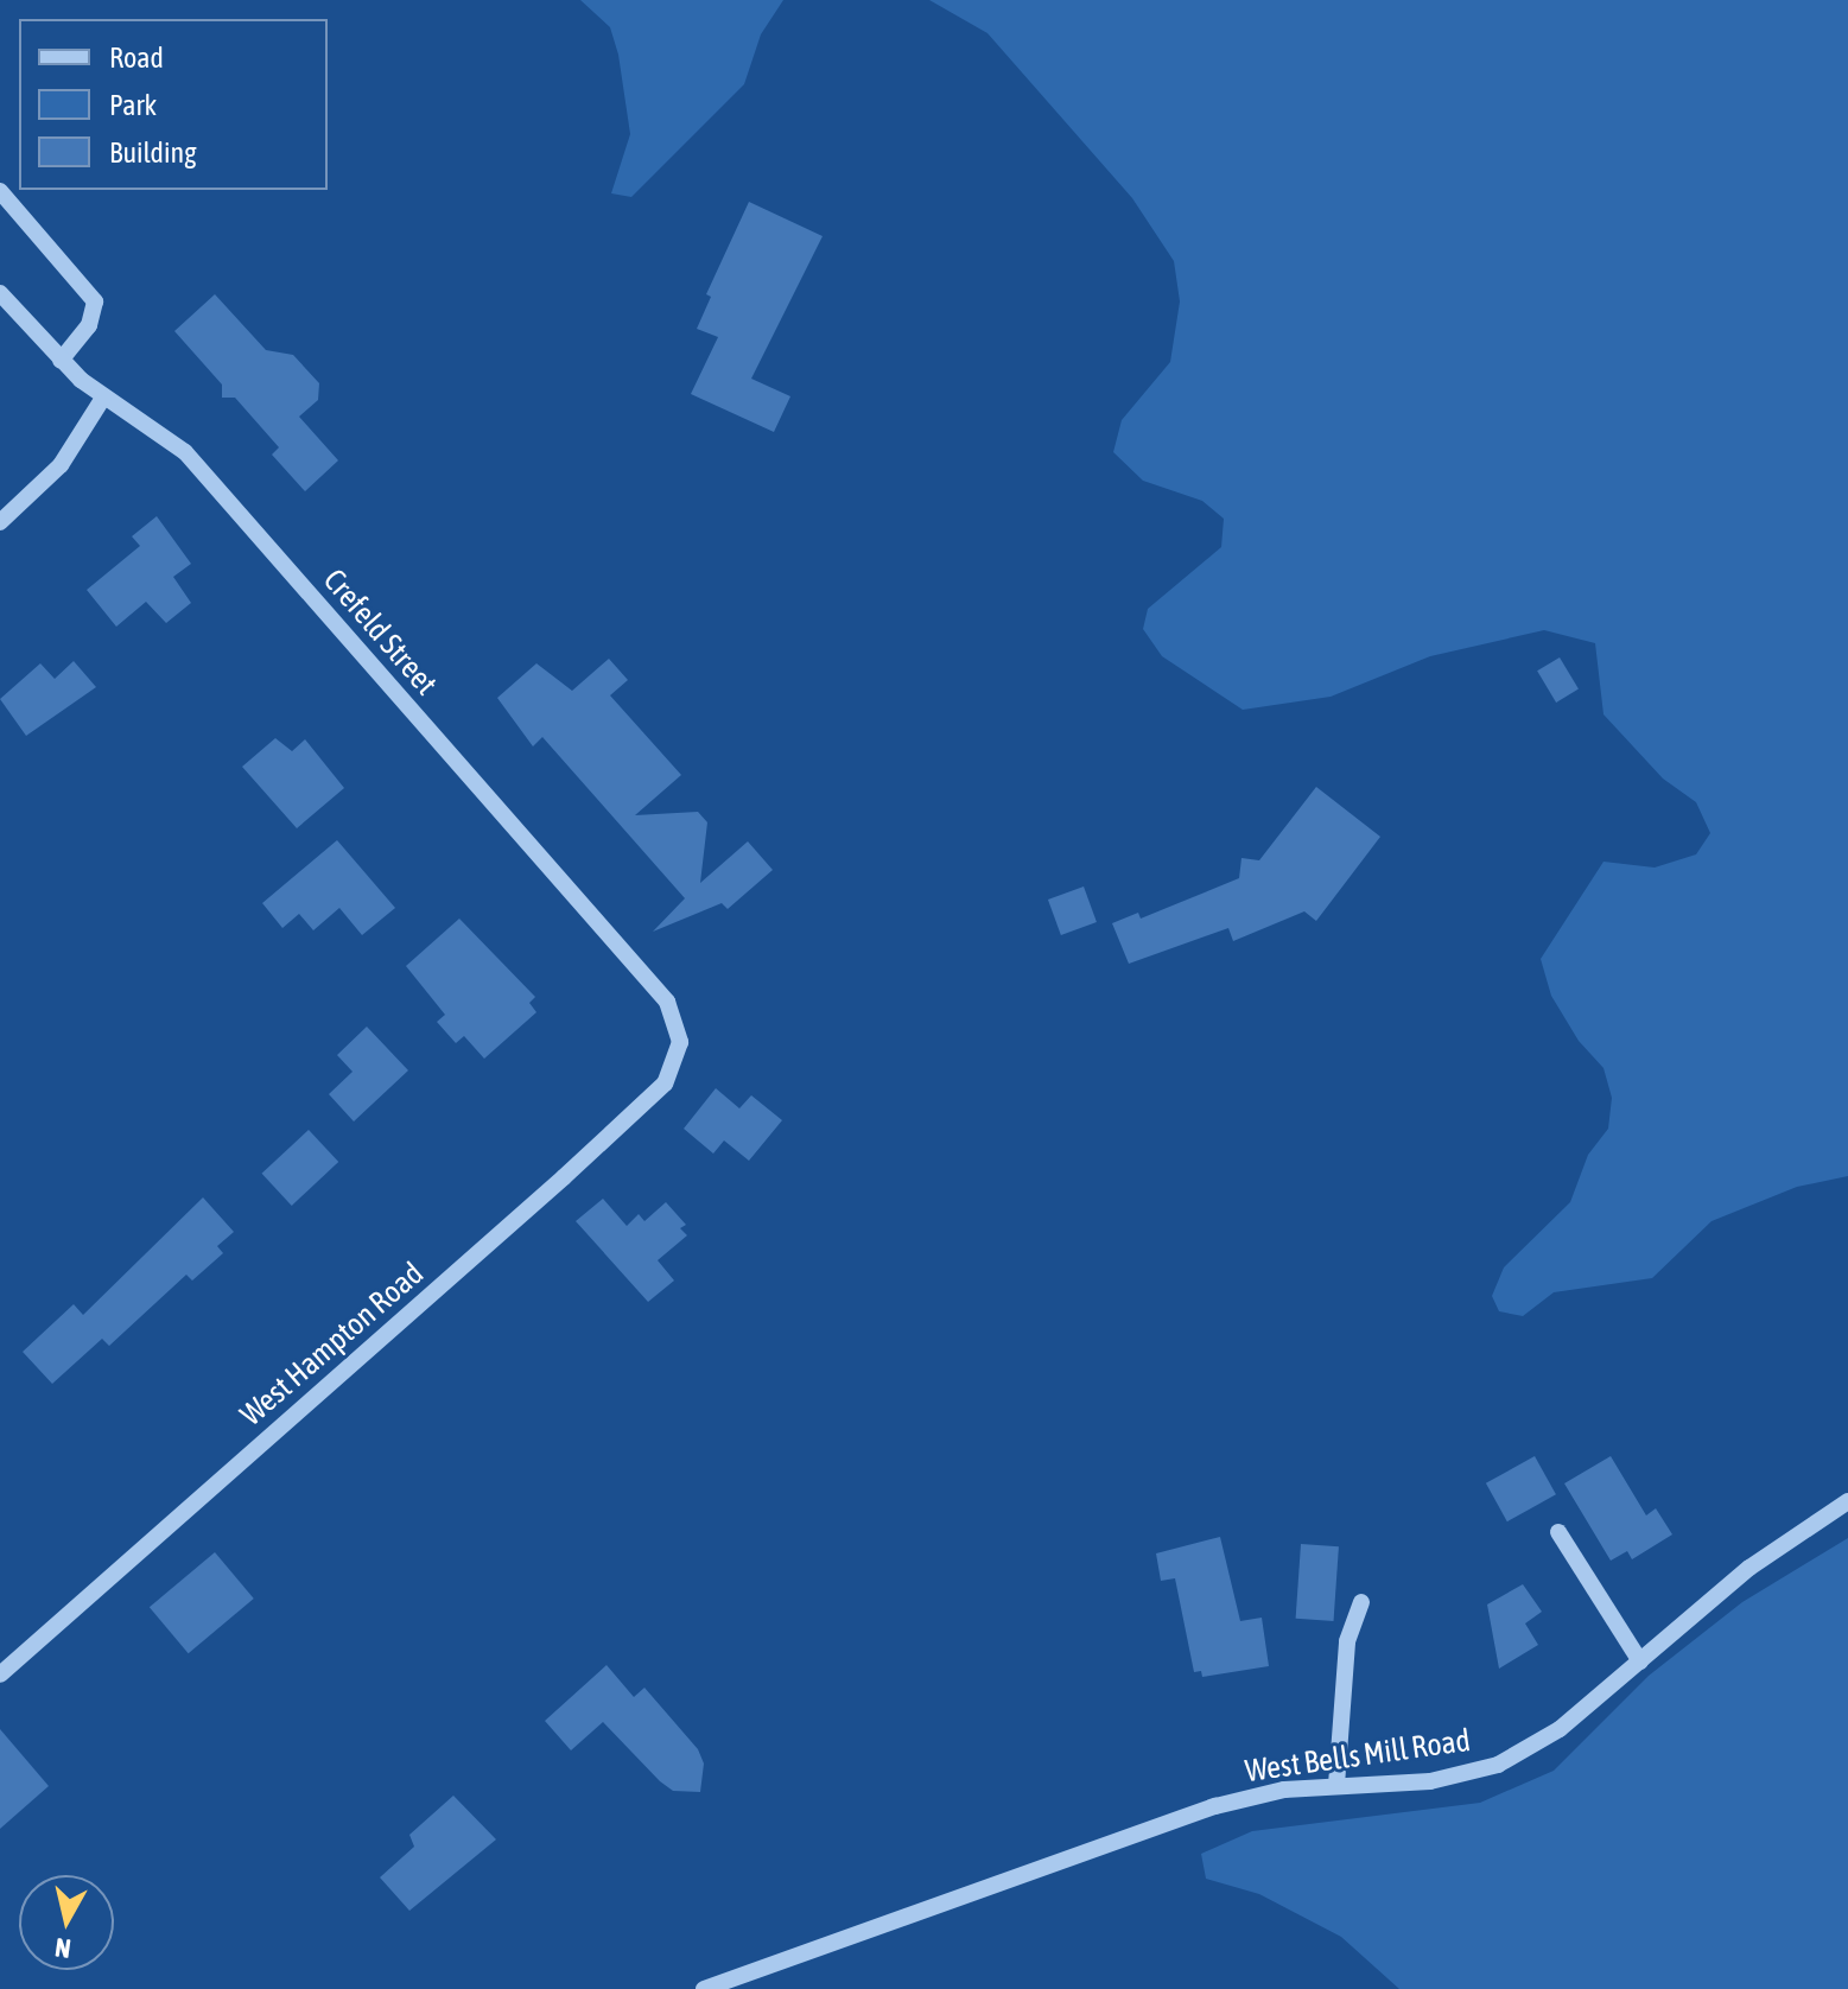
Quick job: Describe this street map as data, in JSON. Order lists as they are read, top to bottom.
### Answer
{
  "streets": {
    "street": ["Crefeld Street", "West Hampton Road", "West Bells Mill Road"]
  },
  "crossings": [
    ["Crefeld Street", "West Hampton Road"]
  ],
  "legend": ["Road", "Park", "Building"],
  "north": "bottom"
}
